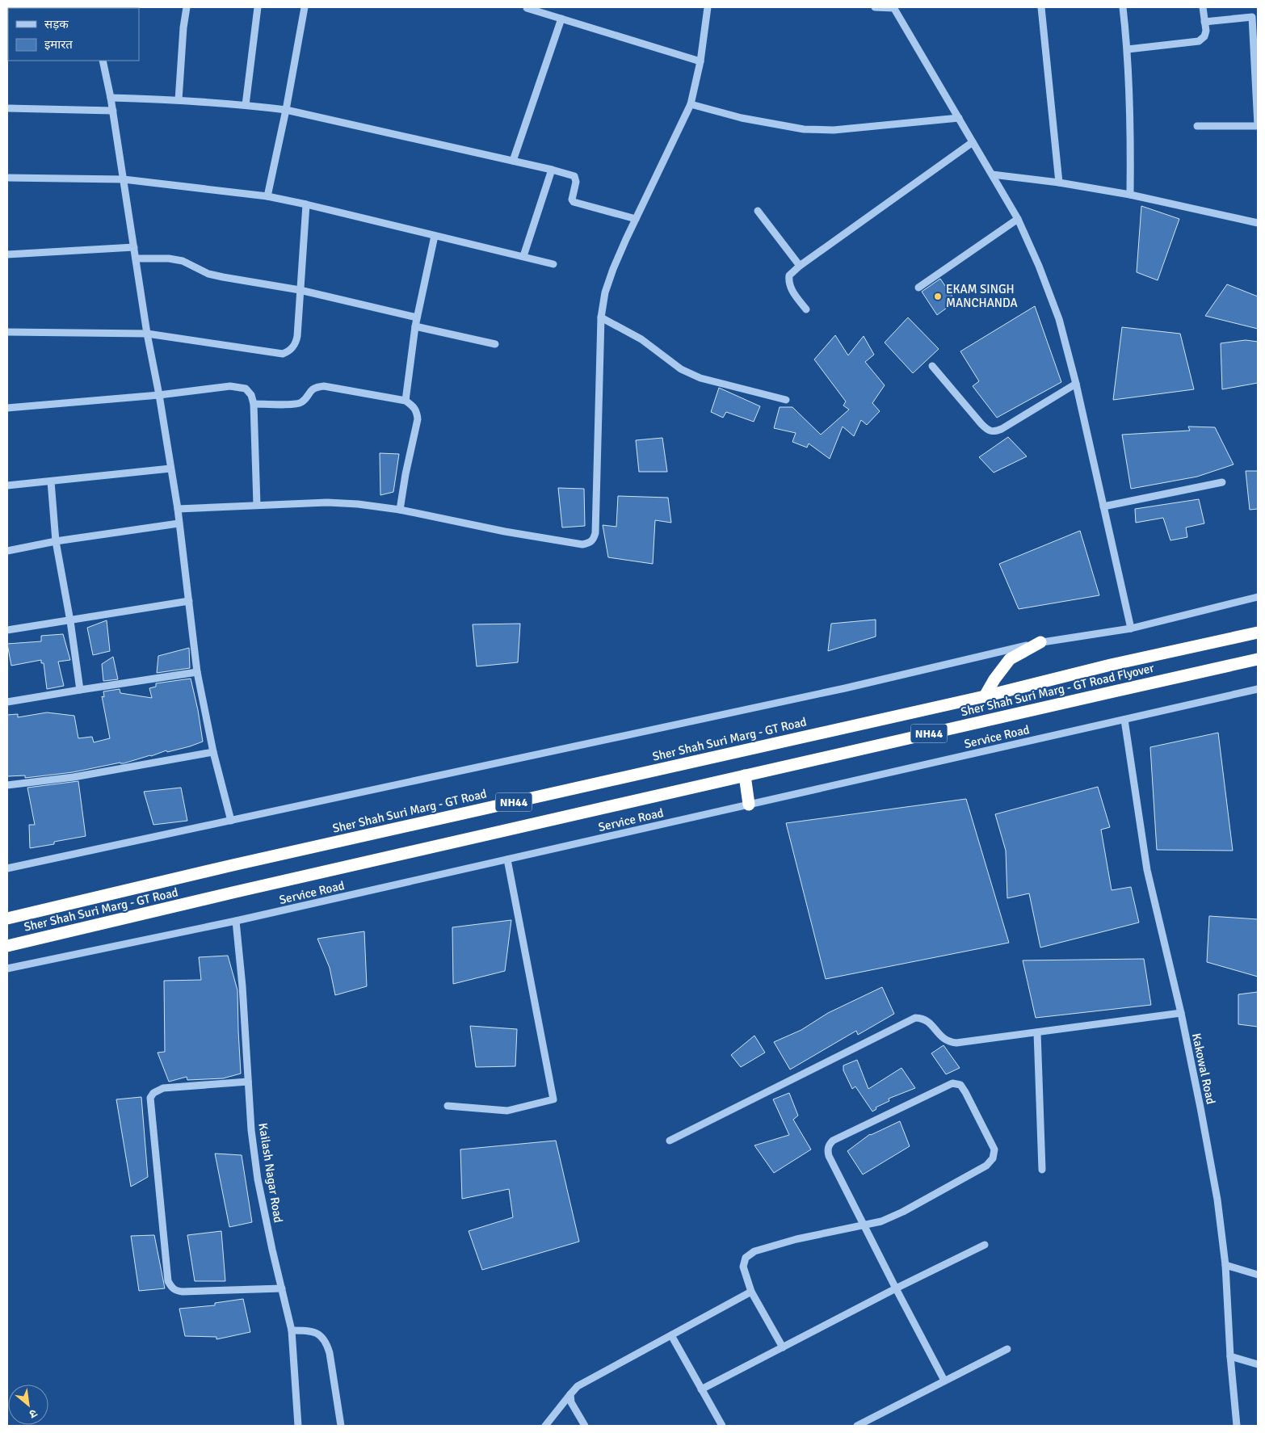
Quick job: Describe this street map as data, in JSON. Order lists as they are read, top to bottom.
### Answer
{
  "streets": {
    "highway": ["Sher Shah Suri Marg - GT Road Flyover", "NH44", "Sher Shah Suri Marg - GT Road"],
    "street": ["Service Road", "Kakowal Road", "Kailash Nagar Road"]
  },
  "crossings": [
    ["Sher Shah Suri Marg - GT Road Flyover", "Sher Shah Suri Marg - GT Road"],
    ["Service Road", "Kakowal Road"],
    ["Service Road", "Kailash Nagar Road"]
  ],
  "places": ["EKAM SINGH MANCHANDA"],
  "legend": ["सड़क", "इमारत"],
  "north": "bottom right"
}
